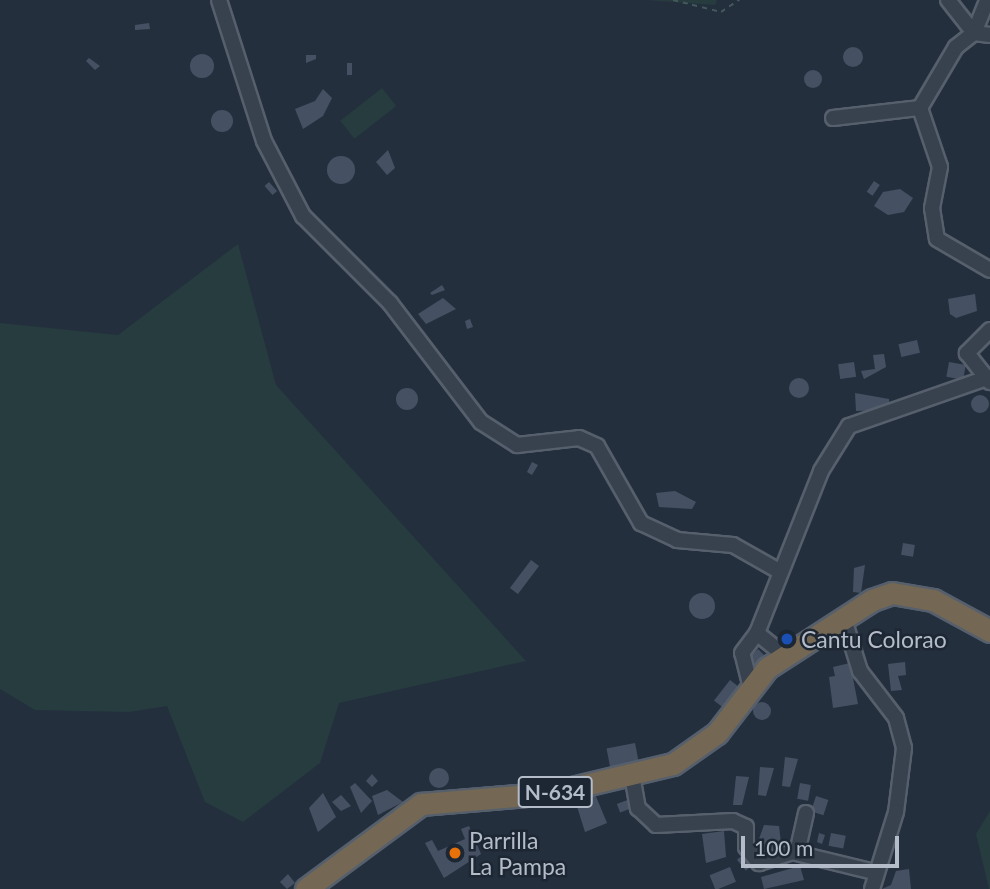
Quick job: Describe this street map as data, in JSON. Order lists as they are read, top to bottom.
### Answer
{
  "streets": {
    "highway": ["N-634"]
  },
  "places": ["Cantu Colorao", "Parrilla La Pampa"],
  "scale_bar": "100 m"
}
